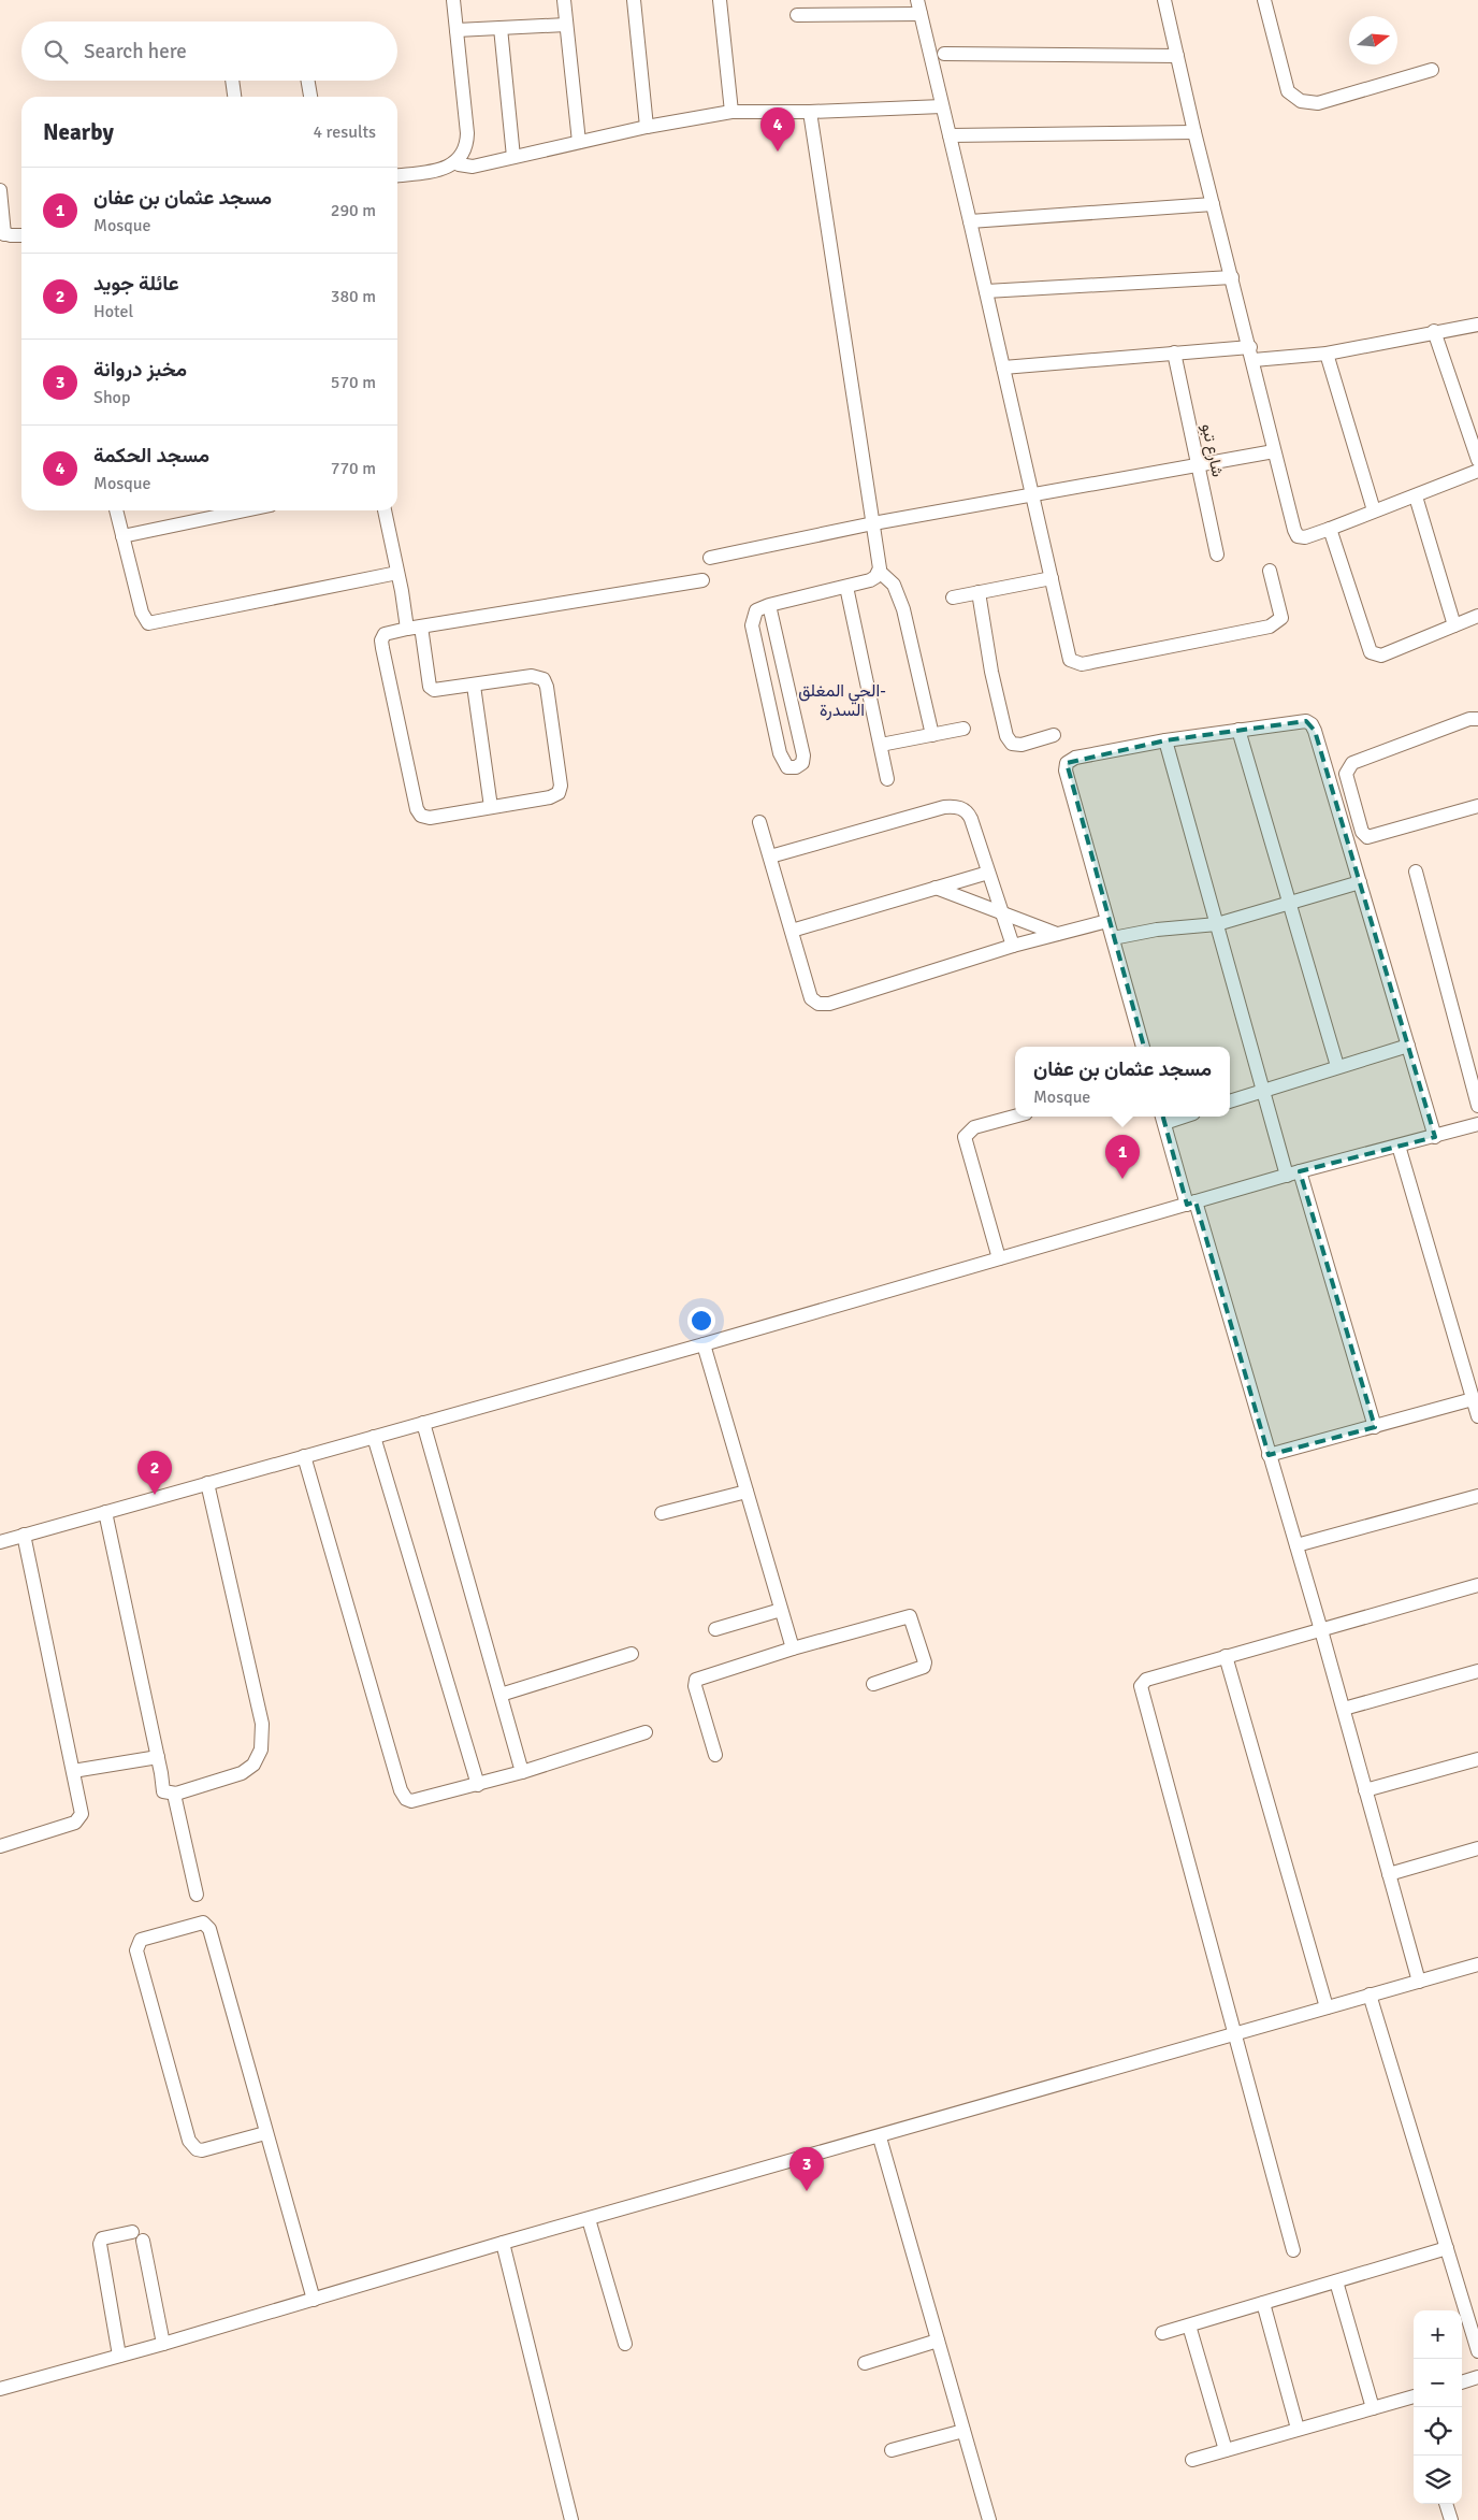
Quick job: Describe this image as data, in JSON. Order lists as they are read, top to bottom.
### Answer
{
  "streets": {
    "street": ["شارع تبو"]
  },
  "districts": ["الحي المغلق- السدرة"],
  "north": "right",
  "page": {
    "search": "Search here",
    "heading": ["Nearby", "4 results"],
    "pins": [
      "4",
      "1",
      "2",
      "3"
    ],
    "list": [
      {
        "mark": "1",
        "name": "مسجد عثمان بن عفان",
        "note": "Mosque",
        "value": "290 m"
      },
      {
        "mark": "2",
        "name": "عائلة جويد",
        "note": "Hotel",
        "value": "380 m"
      },
      {
        "mark": "3",
        "name": "مخبز دروانة",
        "note": "Shop",
        "value": "570 m"
      },
      {
        "mark": "4",
        "name": "مسجد الحكمة",
        "note": "Mosque",
        "value": "770 m"
      }
    ],
    "popup": ["مسجد عثمان بن عفان", "Mosque"],
    "map_buttons": ["+", "−"]
  }
}
